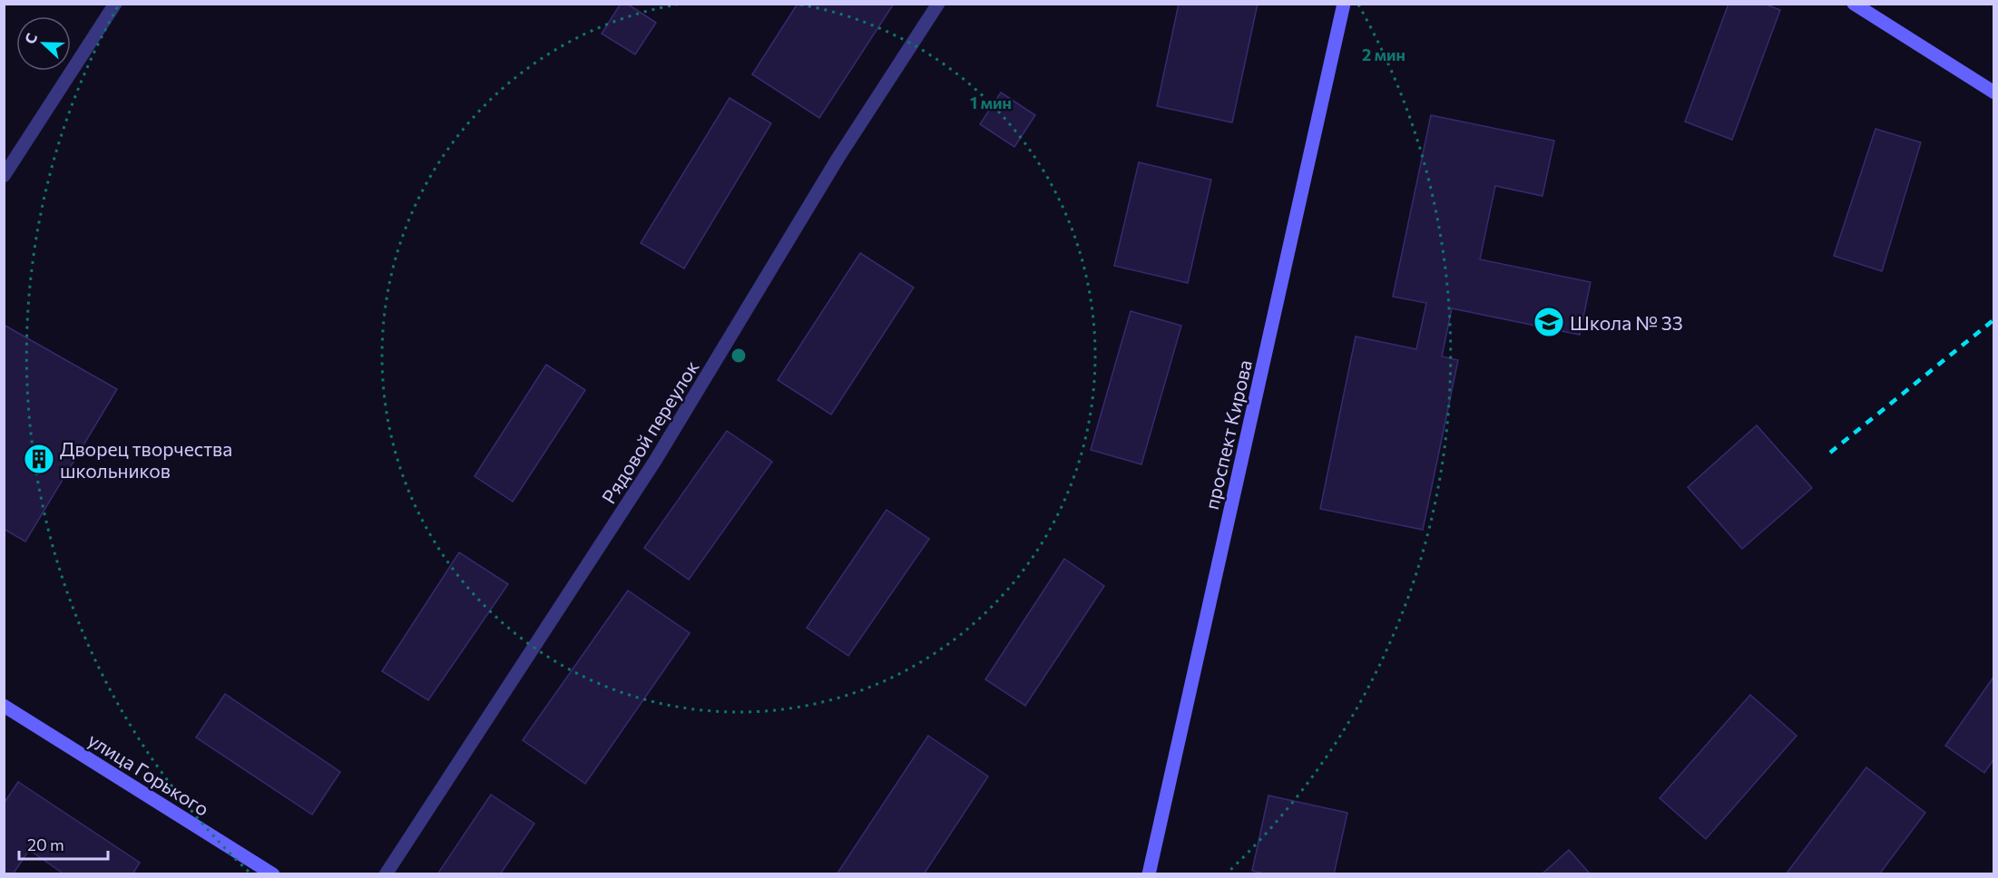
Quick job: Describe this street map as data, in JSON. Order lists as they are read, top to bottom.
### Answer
{
  "streets": {
    "street": ["Рядовой переулок", "проспект Кирова", "улица Горького"]
  },
  "places": {
    "school or university": ["Школа № 33"],
    "building": ["Дворец творчества школьников"]
  },
  "scale_bar": "20 m",
  "north": "left",
  "rings": ["2 мин", "1 мин"]
}
